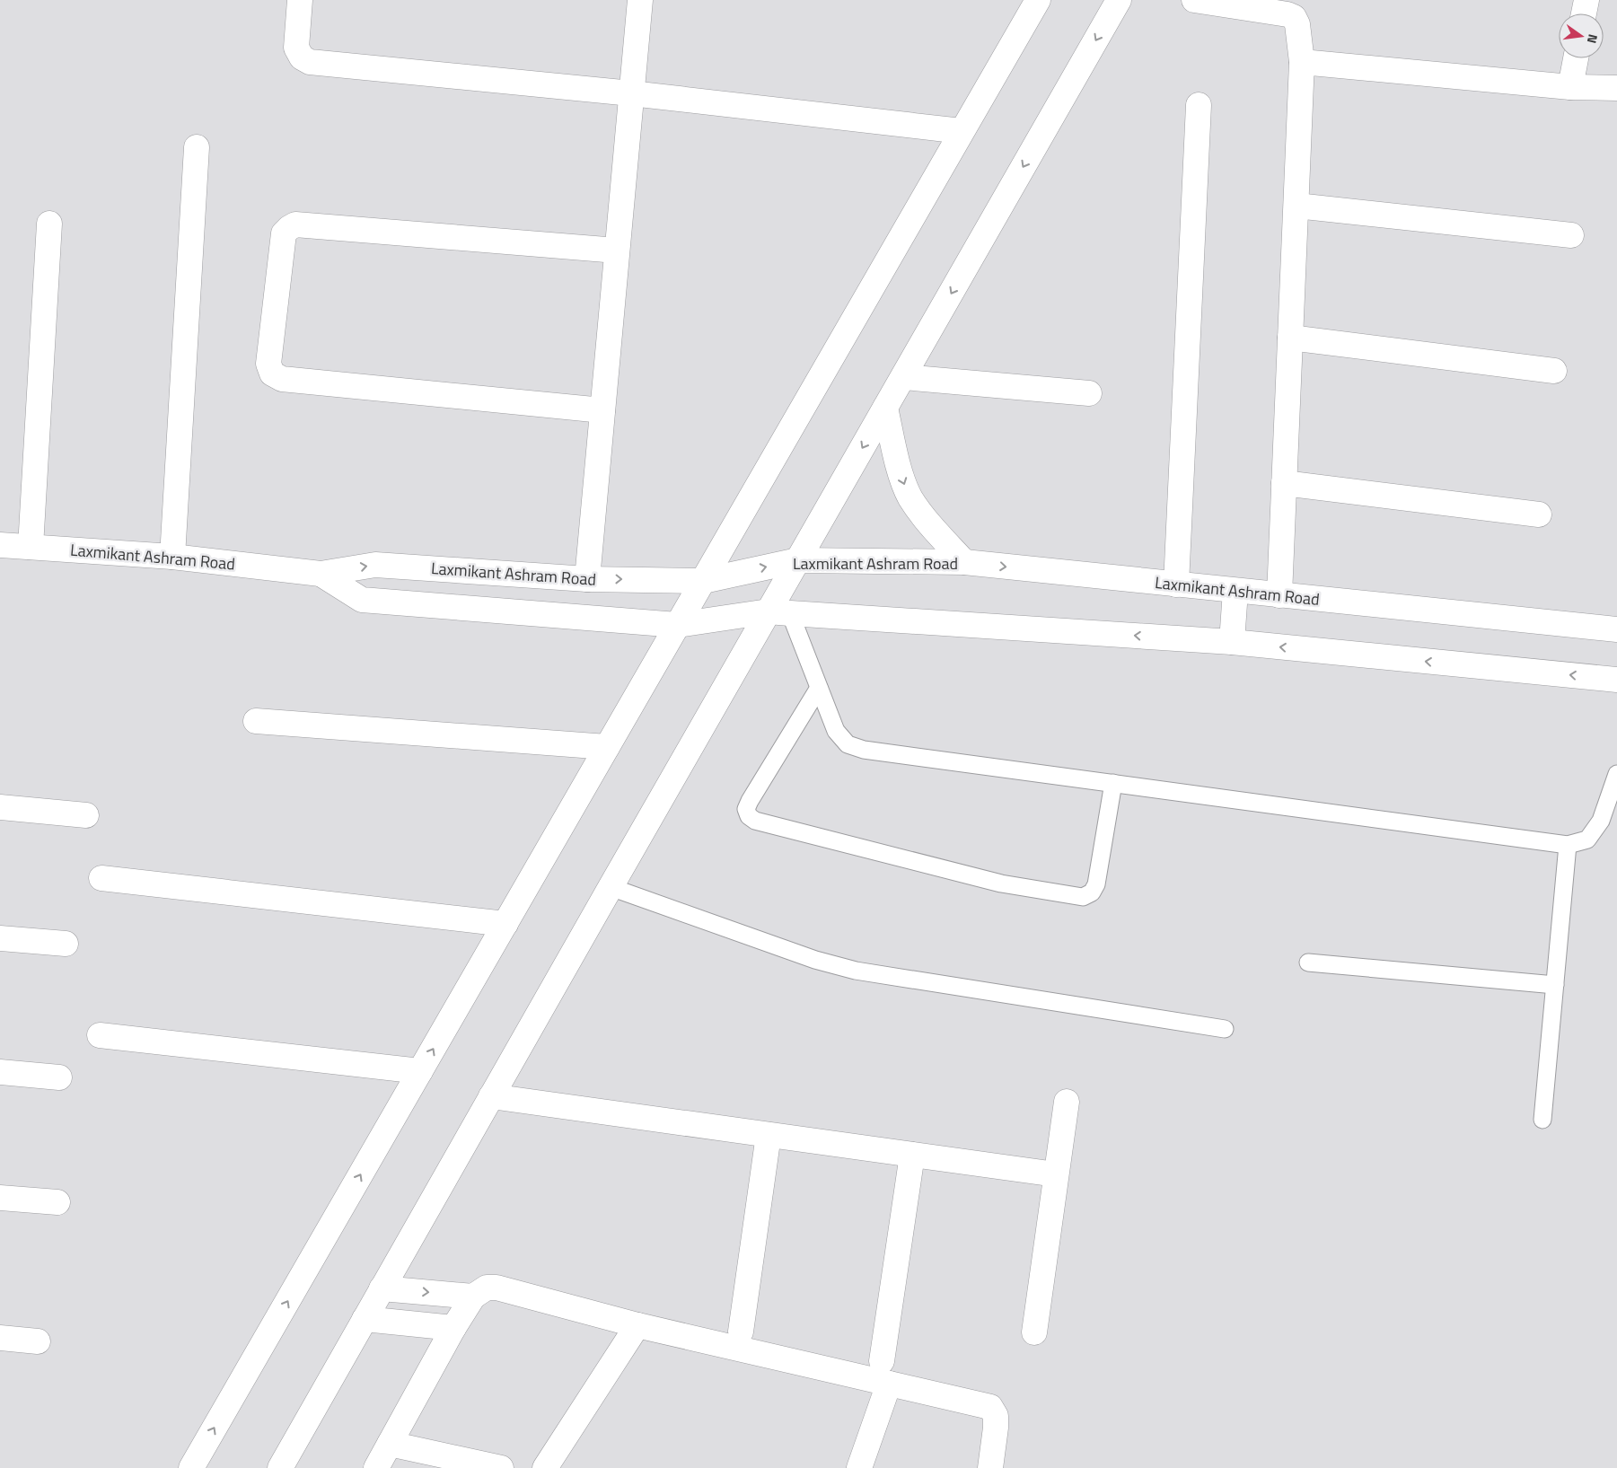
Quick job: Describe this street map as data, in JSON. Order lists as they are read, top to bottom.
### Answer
{
  "streets": {
    "street": ["Laxmikant Ashram Road"]
  },
  "north": "right"
}
